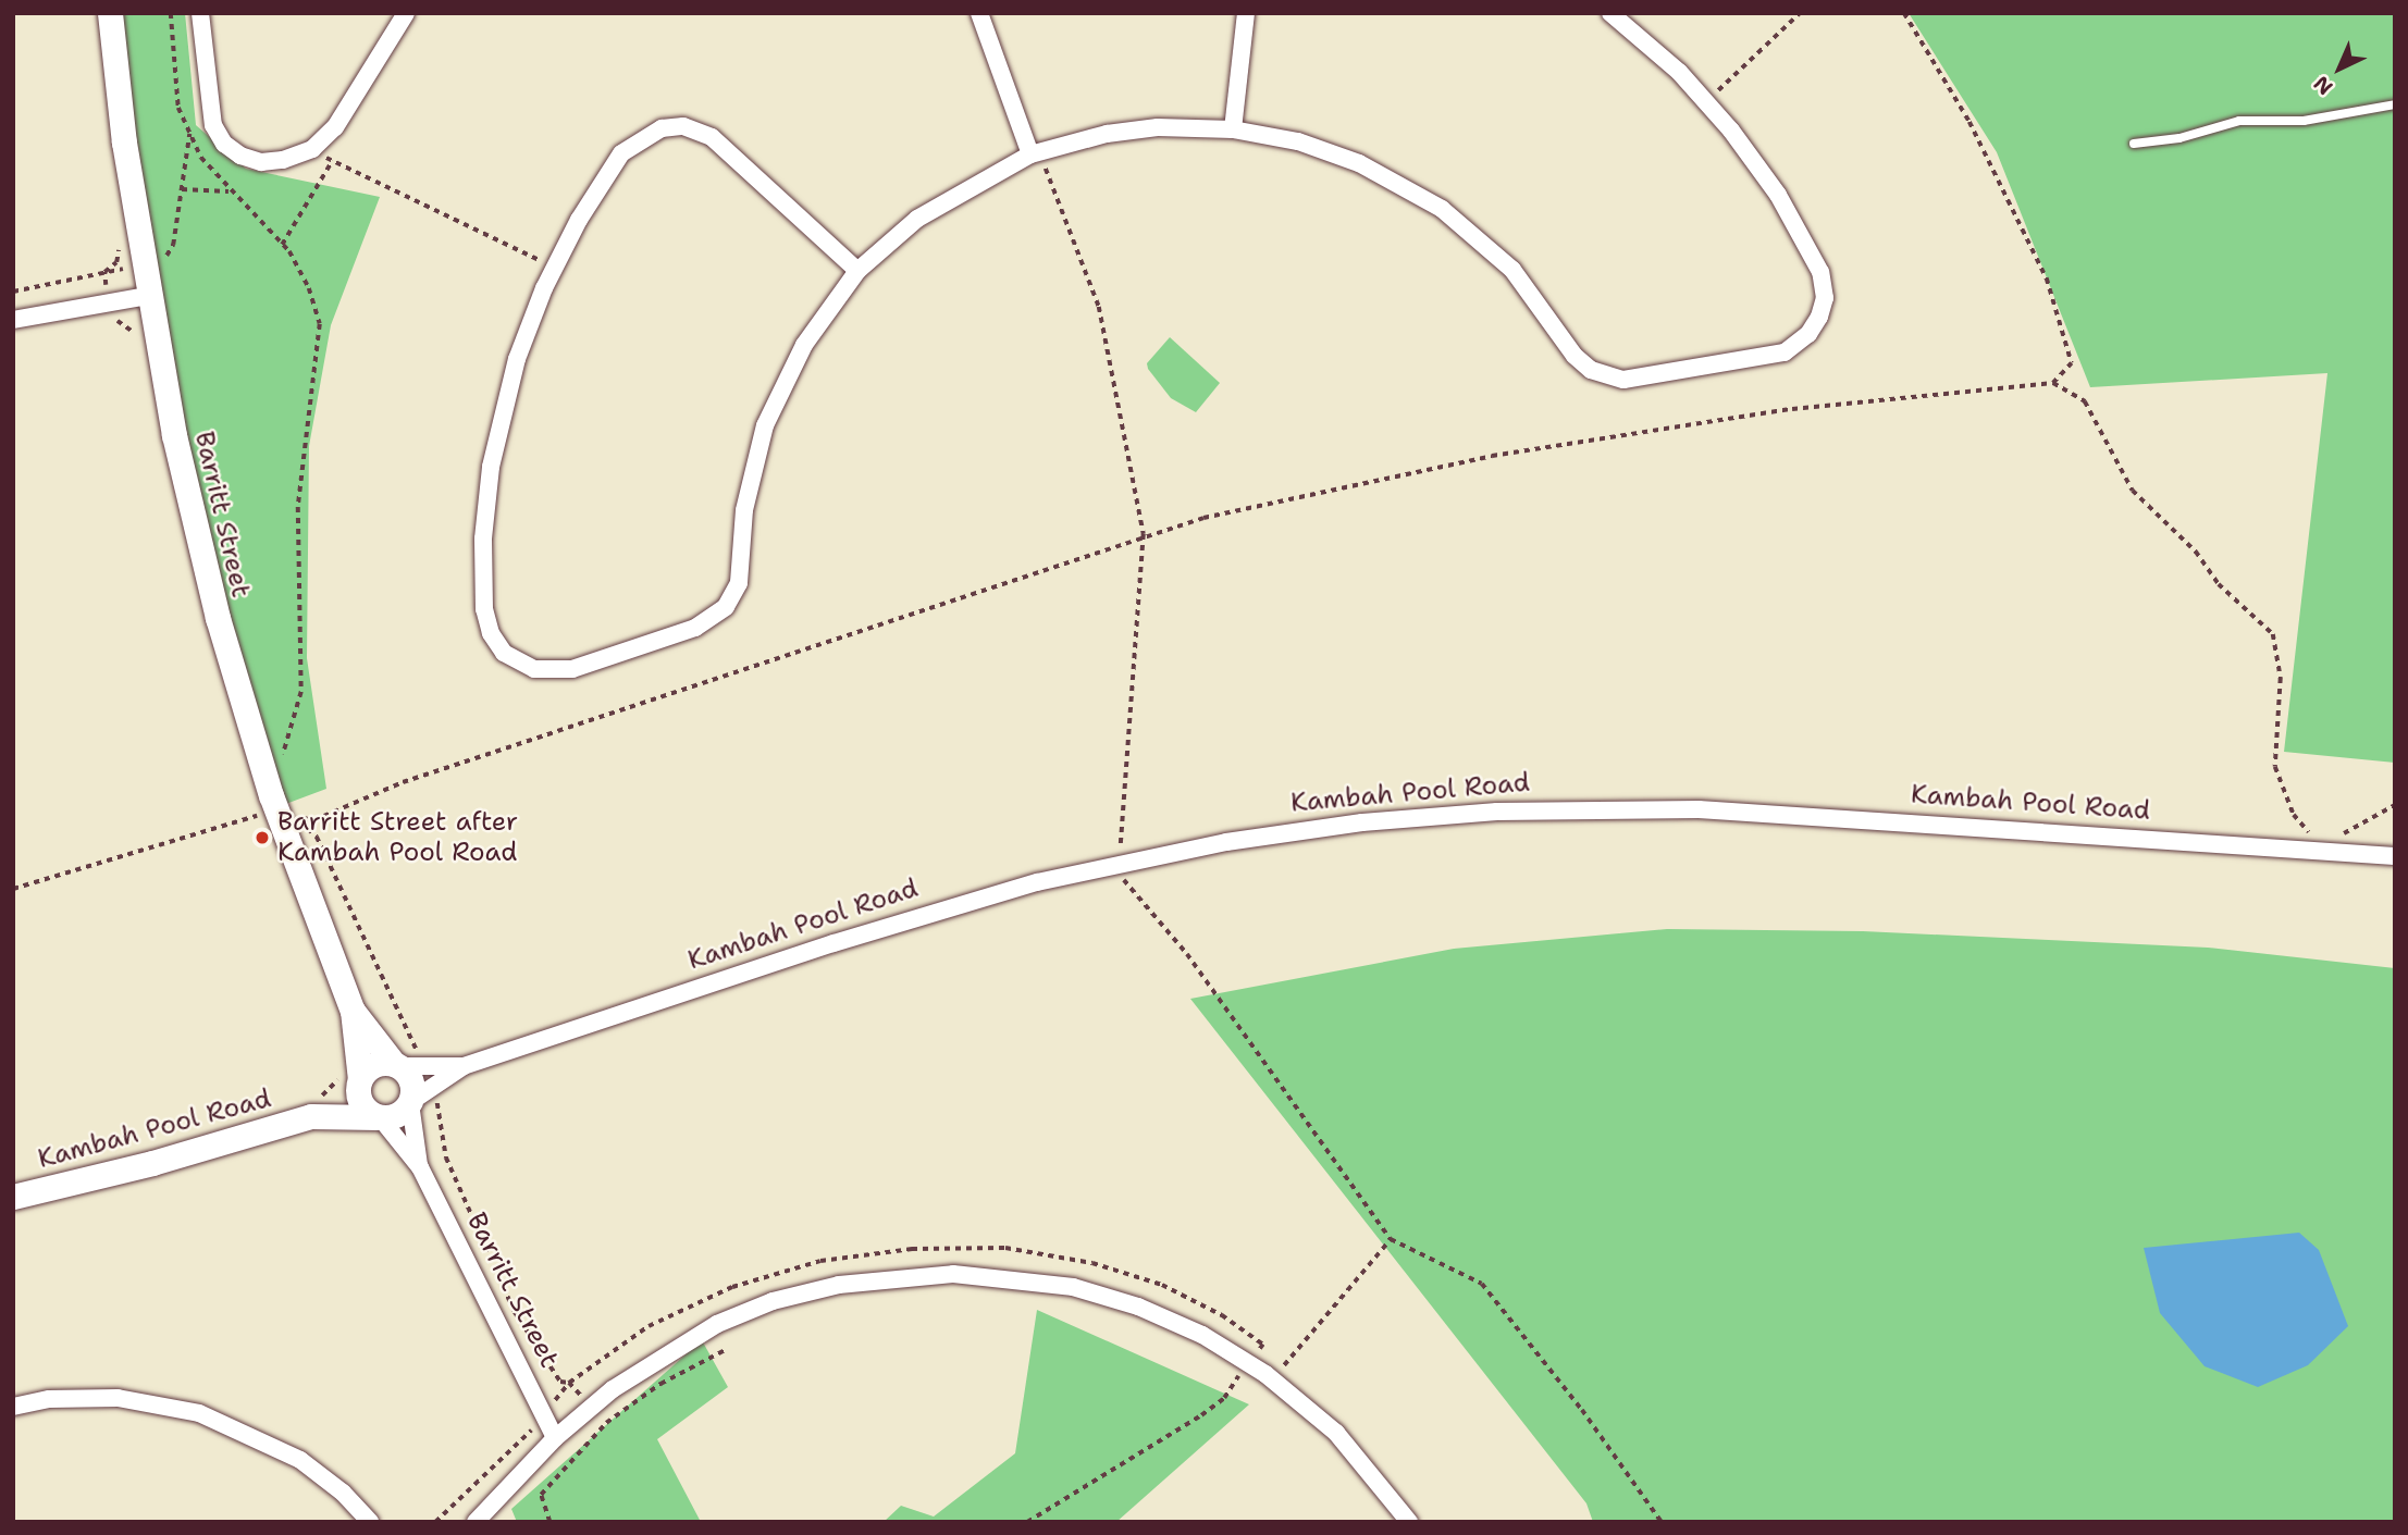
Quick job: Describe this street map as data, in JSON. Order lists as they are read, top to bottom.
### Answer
{
  "streets": {
    "street": ["Barritt Street", "Kambah Pool Road"]
  },
  "crossings": [
    ["Barritt Street", "Kambah Pool Road"]
  ],
  "places": ["Barritt Street after Kambah Pool Road"],
  "north": "bottom left"
}
